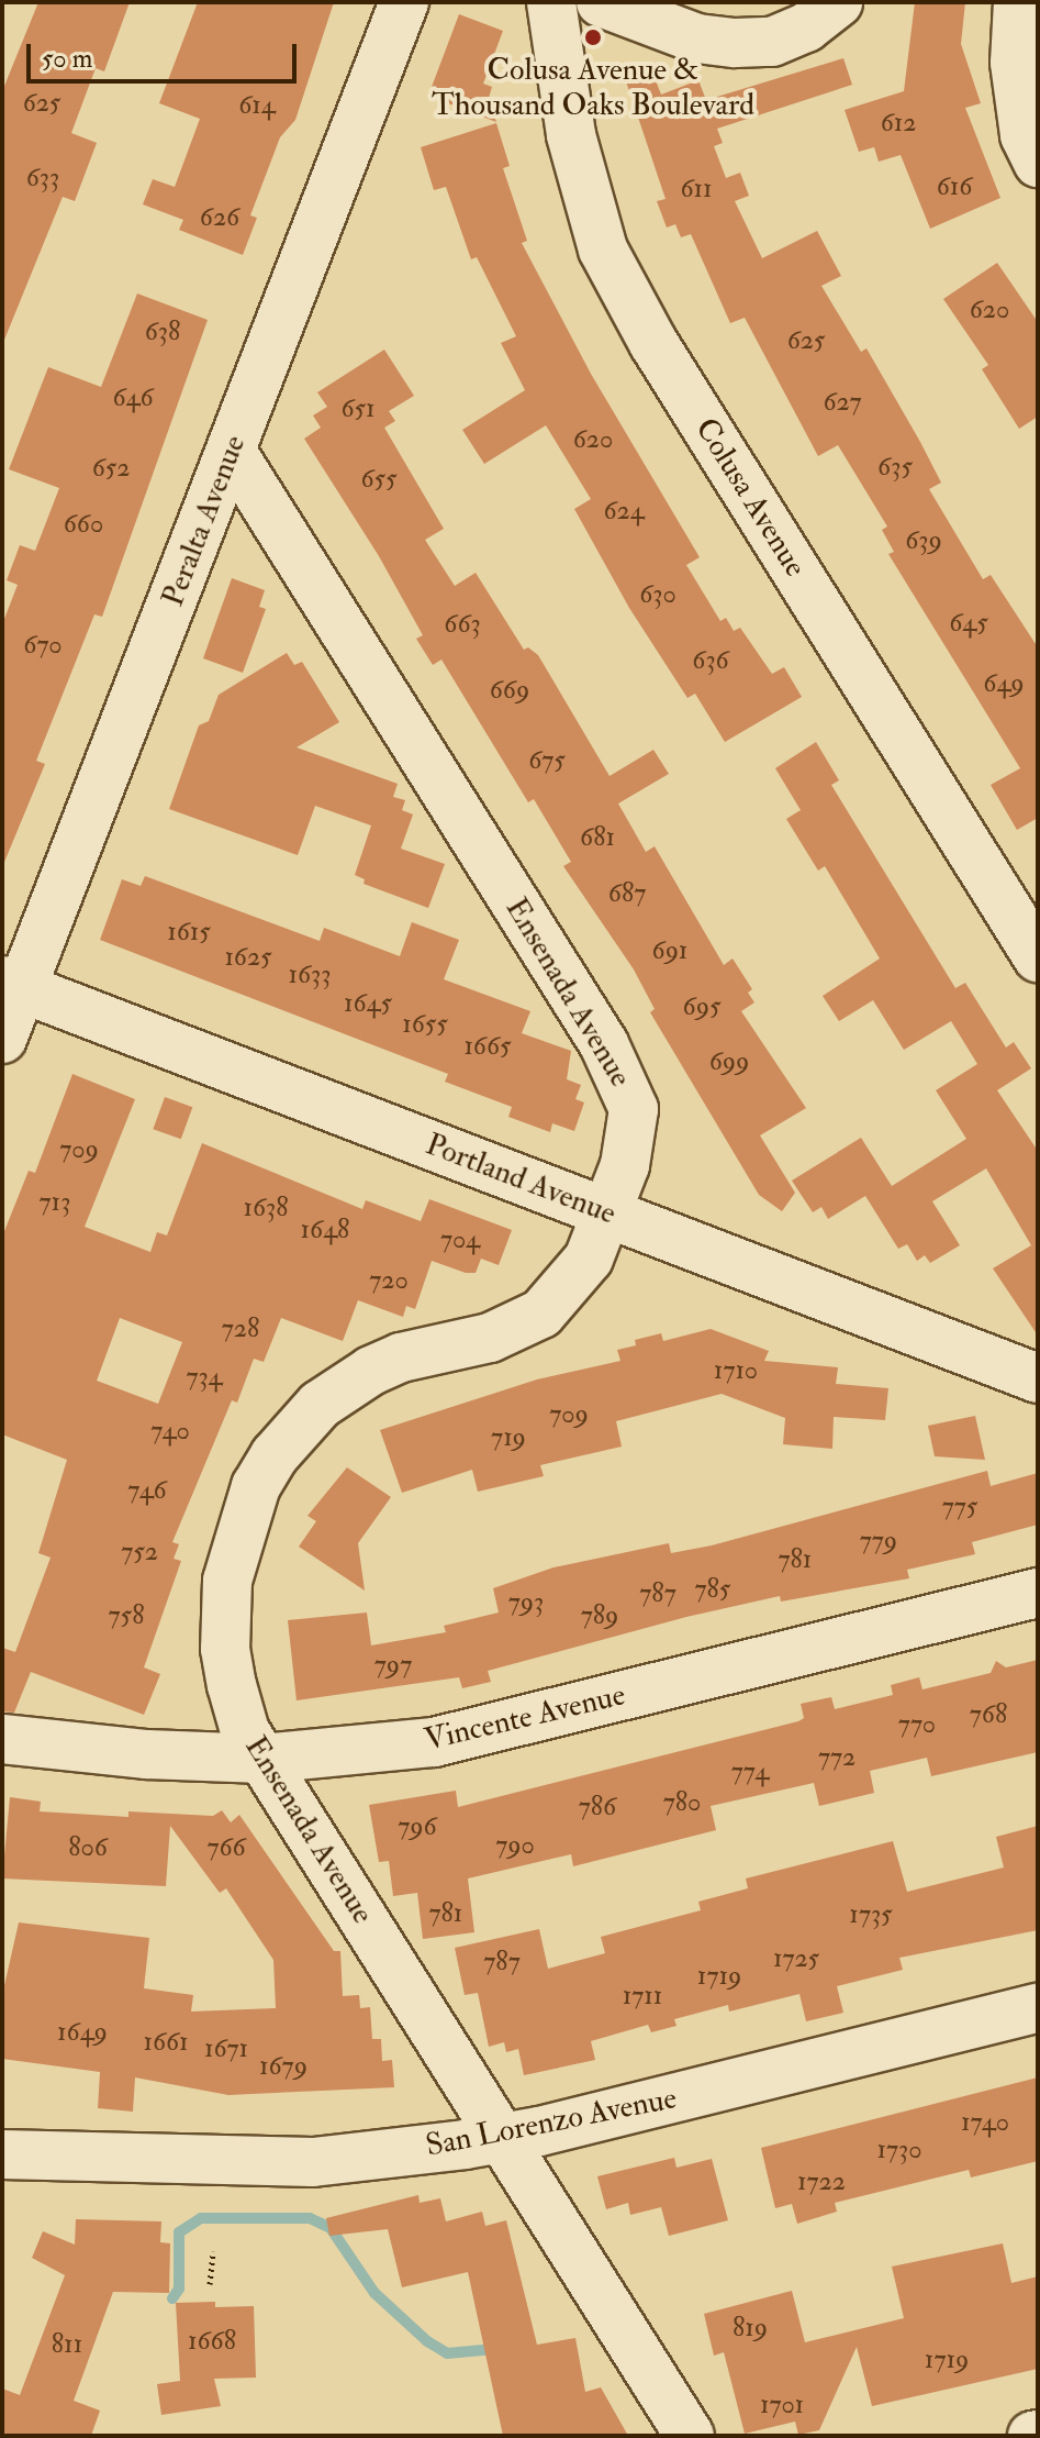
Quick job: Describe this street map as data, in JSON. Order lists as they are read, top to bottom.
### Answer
{
  "streets": {
    "street": [
      "Colusa Avenue",
      "Peralta Avenue",
      "Ensenada Avenue",
      "Portland Avenue",
      "Vincente Avenue",
      "San Lorenzo Avenue"
    ]
  },
  "crossings": [
    ["Peralta Avenue", "Ensenada Avenue"],
    ["Peralta Avenue", "Portland Avenue"],
    ["Ensenada Avenue", "Portland Avenue"],
    ["Ensenada Avenue", "Vincente Avenue"],
    ["Ensenada Avenue", "San Lorenzo Avenue"]
  ],
  "places": ["Colusa Avenue & Thousand Oaks Boulevard"],
  "house_numbers": [
    "625",
    "614",
    "612",
    "633",
    "616",
    "611",
    "626",
    "620",
    "638",
    "625",
    "646",
    "627",
    "651",
    "620",
    "635",
    "652",
    "655",
    "624",
    "660",
    "639",
    "630",
    "645",
    "663",
    "670",
    "636",
    "649",
    "669",
    "675",
    "681",
    "687",
    "1615",
    "691",
    "1625",
    "1633",
    "1645",
    "695",
    "1655",
    "1665",
    "699",
    "709",
    "713",
    "1638",
    "1648",
    "704",
    "720",
    "728",
    "1710",
    "734",
    "709",
    "740",
    "719",
    "746",
    "775",
    "779",
    "752",
    "781",
    "785",
    "787",
    "793",
    "758",
    "789",
    "797",
    "768",
    "770",
    "772",
    "774",
    "780",
    "786",
    "796",
    "790",
    "806",
    "766",
    "781",
    "1735",
    "1725",
    "787",
    "1719",
    "1711",
    "1649",
    "1661",
    "1671",
    "1679",
    "1740",
    "1730",
    "1722",
    "819",
    "1668",
    "811",
    "1719",
    "1701"
  ],
  "scale_bar": "50 m"
}
